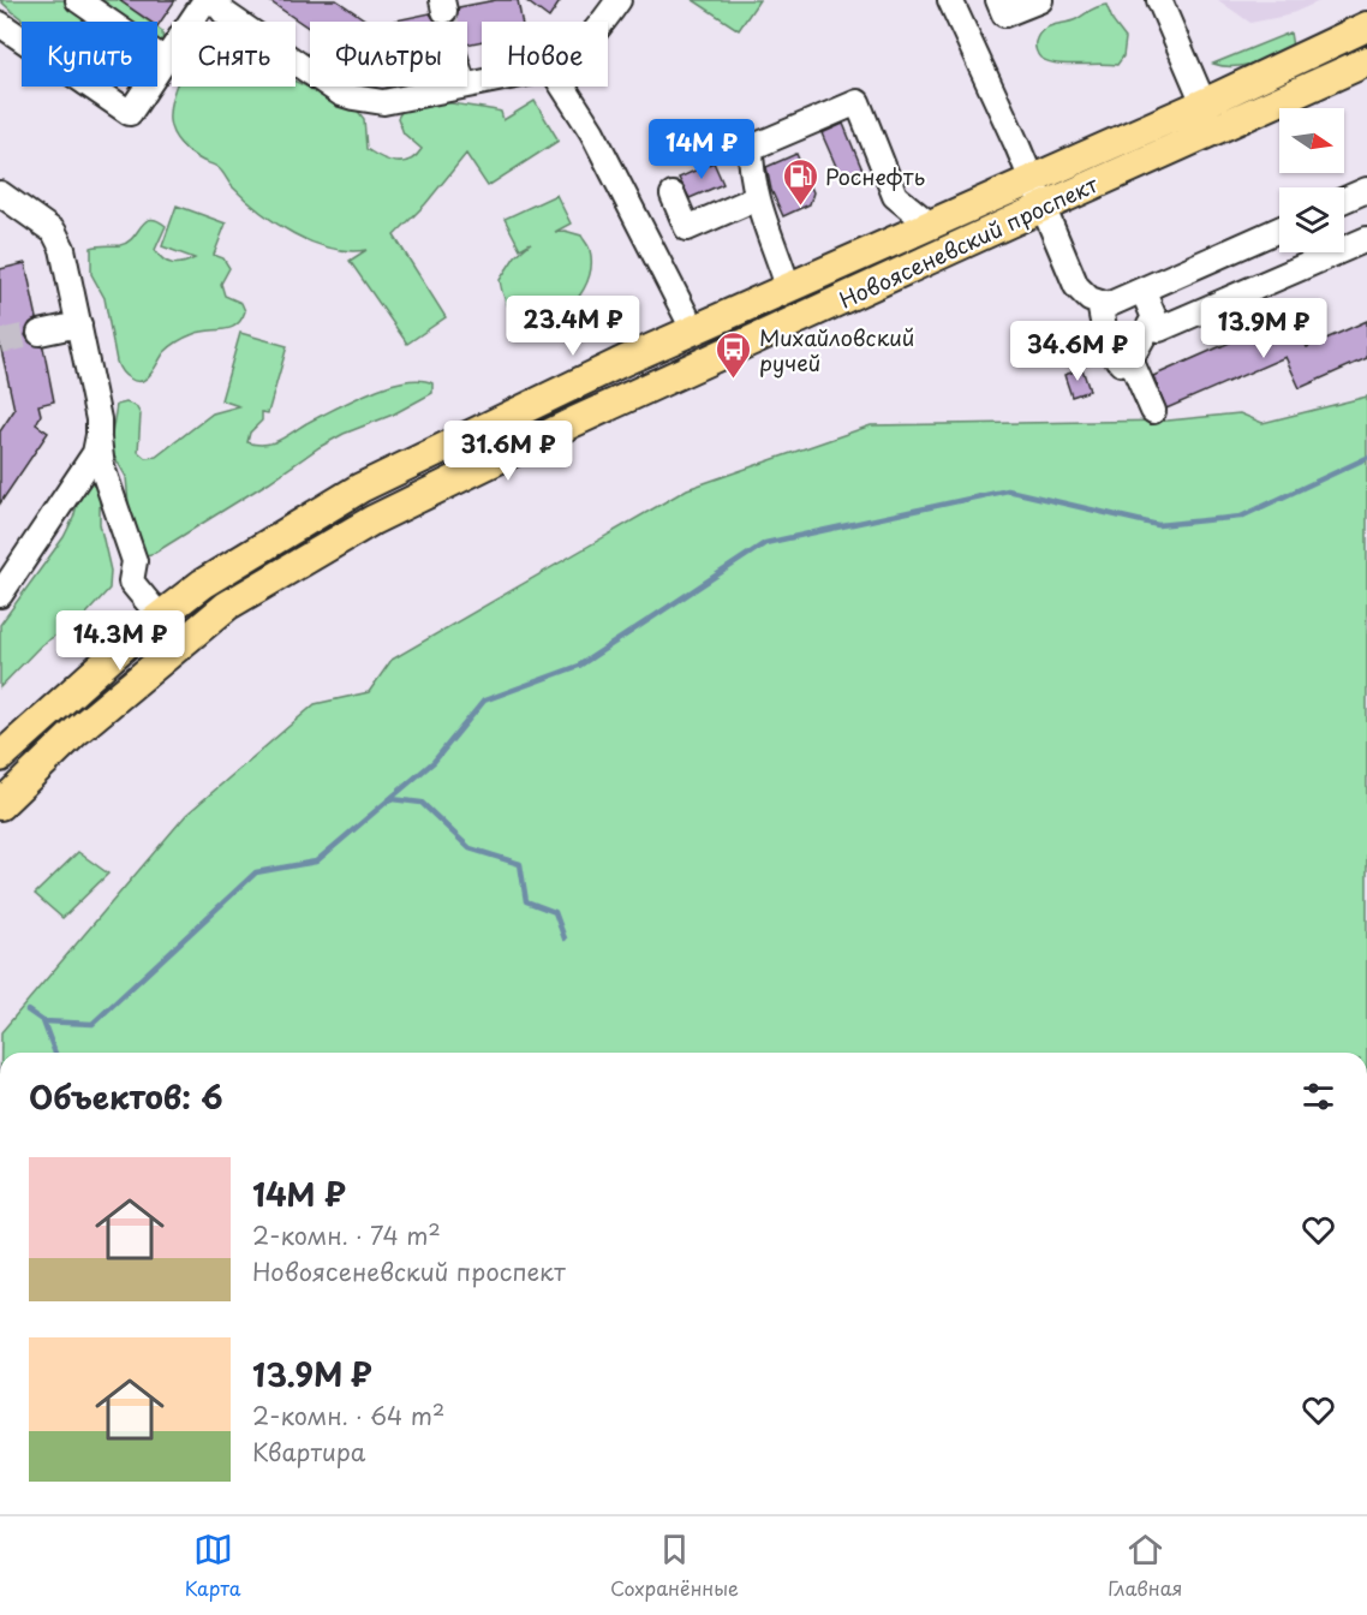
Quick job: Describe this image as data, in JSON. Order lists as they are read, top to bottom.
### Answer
{
  "streets": {
    "main road": ["Новоясеневский проспект"]
  },
  "places": {
    "fuel station": ["Роснефть"],
    "bus stop": ["Михайловский ручей"]
  },
  "north": "right",
  "page": {
    "chip": [
      "Купить",
      "Снять",
      "Фильтры",
      "Новое"
    ],
    "price": [
      "14M ₽",
      "23.4M ₽",
      "13.9M ₽",
      "34.6M ₽",
      "31.6M ₽",
      "14.3M ₽"
    ],
    "heading": "Объектов: 6",
    "list": [
      {
        "name": "14M ₽",
        "note": "2-комн. · 74 m² · Новоясеневский проспект"
      },
      {
        "name": "13.9M ₽",
        "note": "2-комн. · 64 m² · Квартира"
      }
    ],
    "tabs": ["Карта", "Сохранённые", "Главная"]
  }
}
